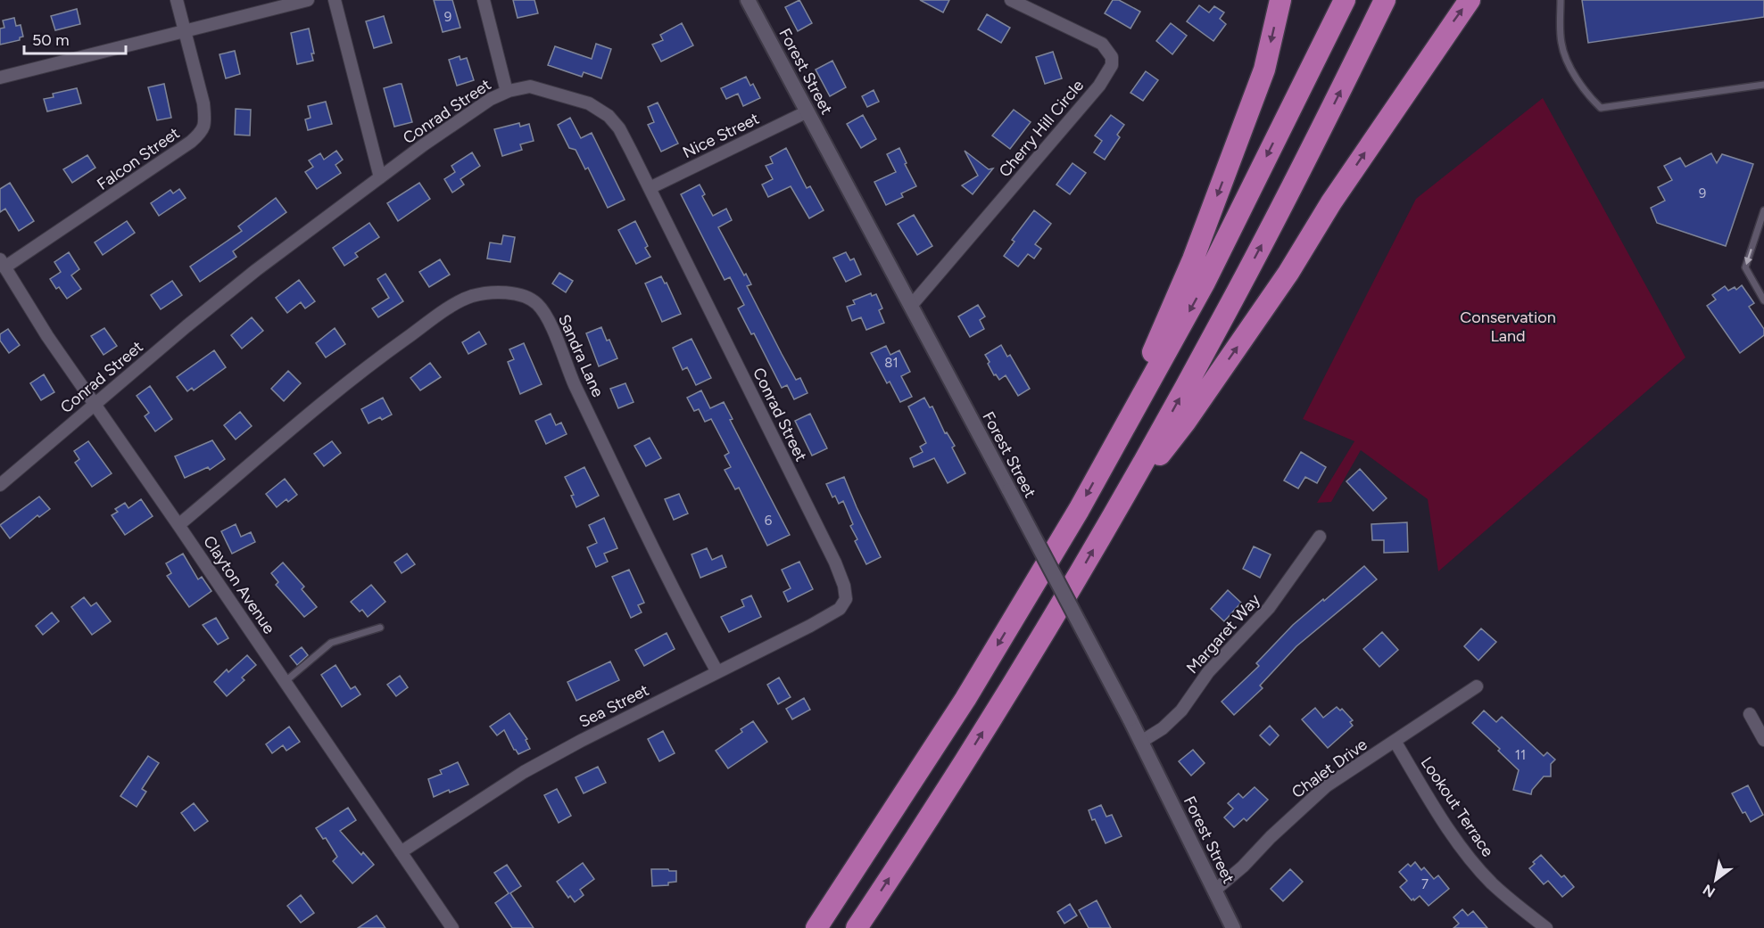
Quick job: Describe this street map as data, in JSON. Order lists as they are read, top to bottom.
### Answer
{
  "streets": {
    "street": [
      "Forest Street",
      "Conrad Street",
      "Cherry Hill Circle",
      "Nice Street",
      "Falcon Street",
      "Sandra Lane",
      "Clayton Avenue",
      "Margaret Way",
      "Sea Street",
      "Chalet Drive",
      "Lookout Terrace"
    ]
  },
  "crossings": [
    ["Forest Street", "Cherry Hill Circle"],
    ["Forest Street", "Nice Street"],
    ["Forest Street", "Margaret Way"],
    ["Forest Street", "Chalet Drive"],
    ["Conrad Street", "Nice Street"],
    ["Conrad Street", "Clayton Avenue"],
    ["Conrad Street", "Sea Street"],
    ["Falcon Street", "Clayton Avenue"],
    ["Sandra Lane", "Clayton Avenue"],
    ["Sandra Lane", "Sea Street"],
    ["Clayton Avenue", "Sea Street"],
    ["Chalet Drive", "Lookout Terrace"]
  ],
  "parks": ["Conservation Land"],
  "house_numbers": [
    "9",
    "9",
    "81",
    "6",
    "11",
    "7"
  ],
  "scale_bar": "50 m",
  "north": "bottom left"
}
